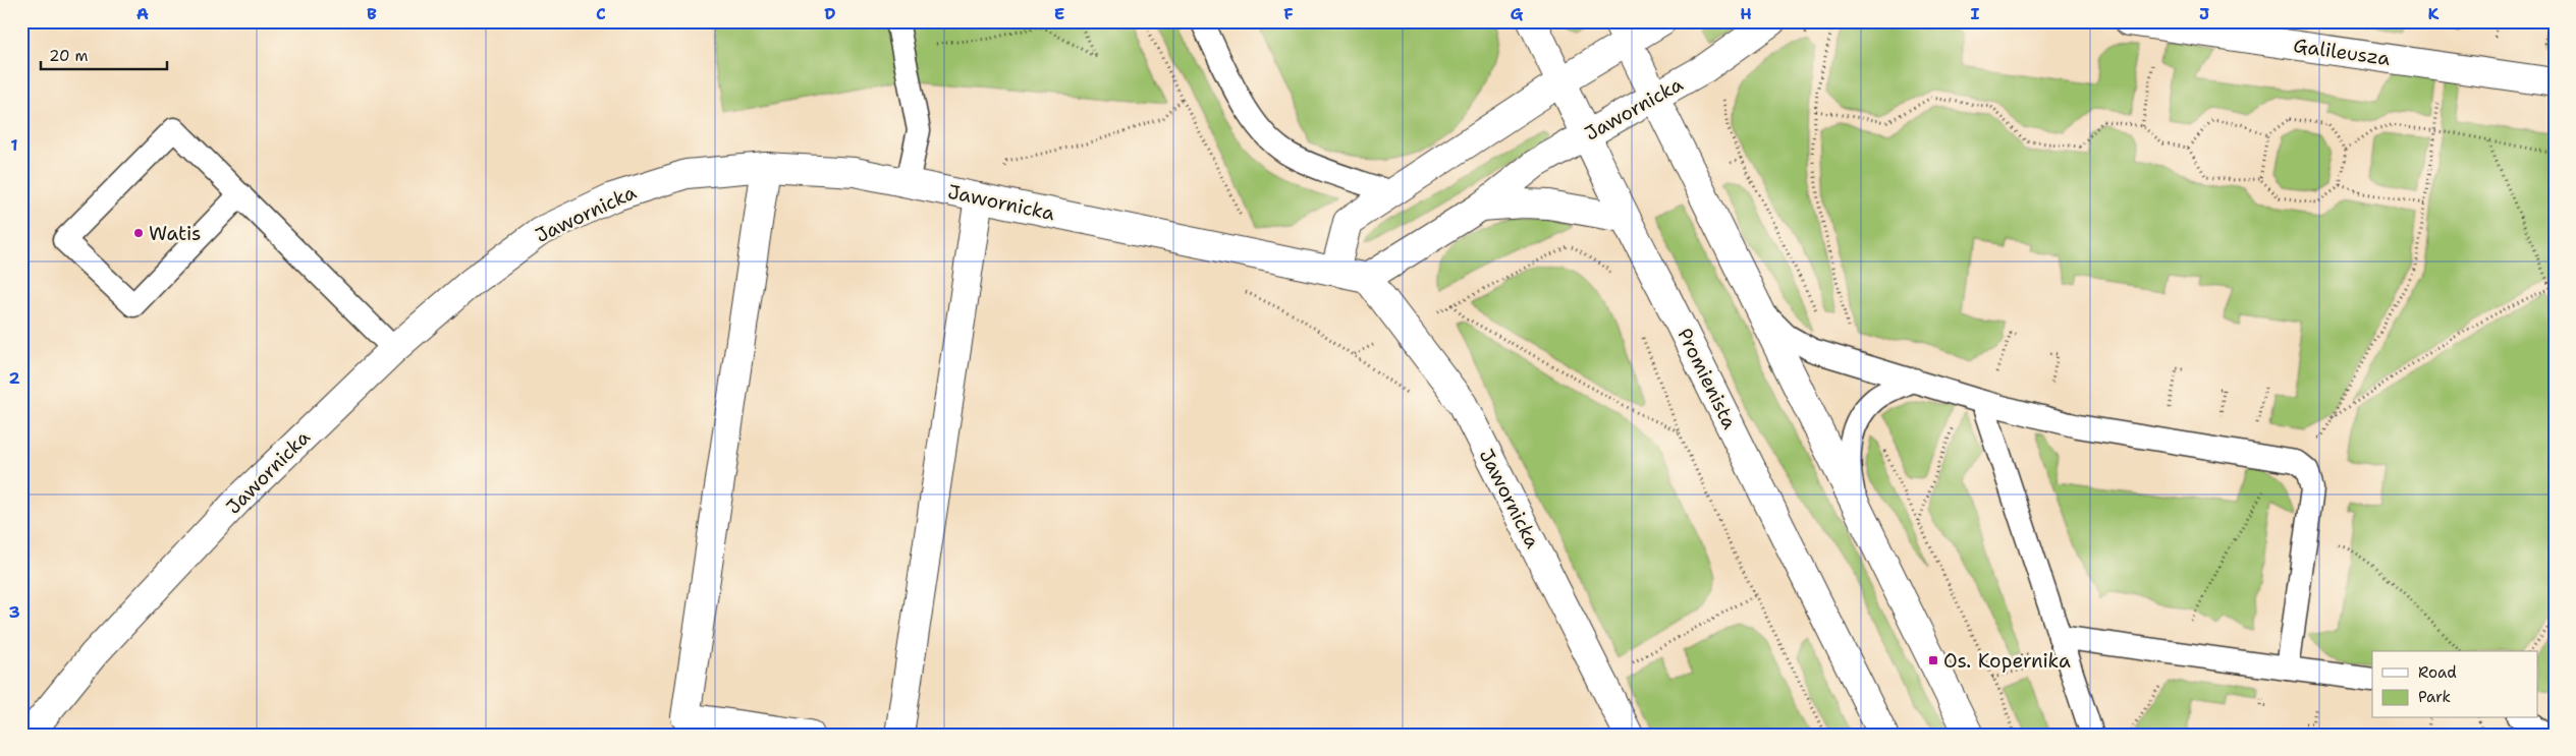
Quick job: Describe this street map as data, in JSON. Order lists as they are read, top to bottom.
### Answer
{
  "streets": {
    "street": ["Galileusza", "Jawornicka", "Promienista"]
  },
  "crossings": [
    ["Jawornicka", "Promienista"]
  ],
  "places": {
    "other": ["Watis"],
    "transit": ["Os. Kopernika"]
  },
  "legend": ["Road", "Park"],
  "scale_bar": "20 m",
  "grid": {
    "columns": [
      "A",
      "B",
      "C",
      "D",
      "E",
      "F",
      "G",
      "H",
      "I",
      "J",
      "K"
    ],
    "rows": ["1", "2", "3"]
  }
}
